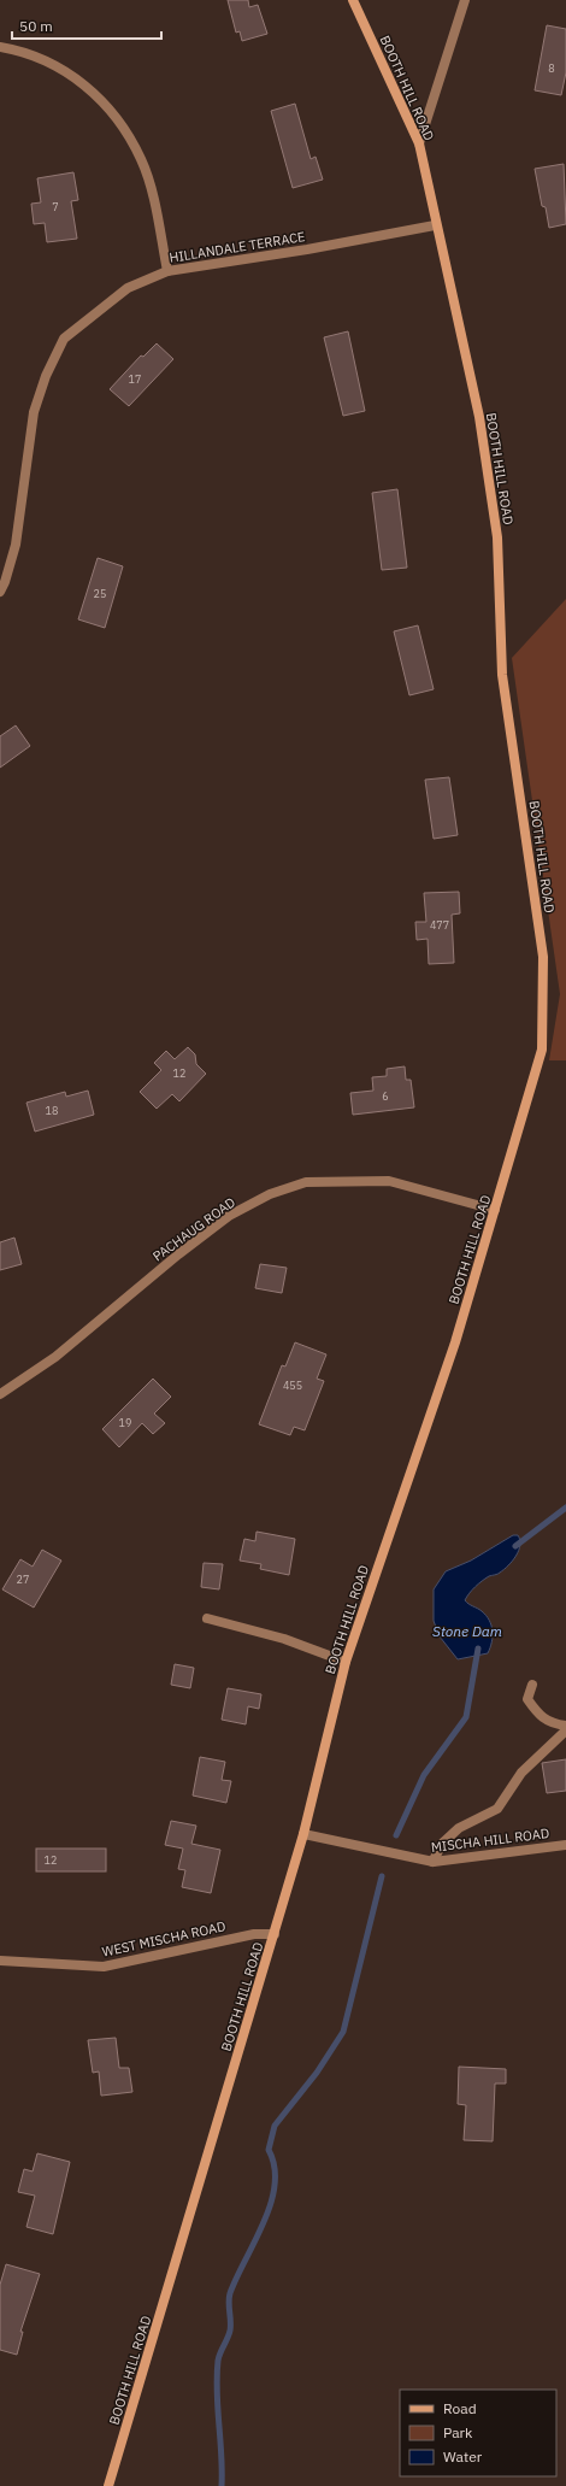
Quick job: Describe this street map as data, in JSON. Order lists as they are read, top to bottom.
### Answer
{
  "streets": {
    "street": [
      "BOOTH HILL ROAD",
      "HILLANDALE TERRACE",
      "PACHAUG ROAD",
      "MISCHA HILL ROAD",
      "WEST MISCHA ROAD"
    ]
  },
  "crossings": [
    ["BOOTH HILL ROAD", "HILLANDALE TERRACE"],
    ["BOOTH HILL ROAD", "PACHAUG ROAD"],
    ["BOOTH HILL ROAD", "MISCHA HILL ROAD"],
    ["BOOTH HILL ROAD", "WEST MISCHA ROAD"]
  ],
  "water": ["Stone Dam"],
  "house_numbers": [
    "8",
    "7",
    "17",
    "25",
    "477",
    "12",
    "6",
    "18",
    "455",
    "19",
    "27",
    "12"
  ],
  "legend": ["Road", "Park", "Water"],
  "scale_bar": "50 m"
}
